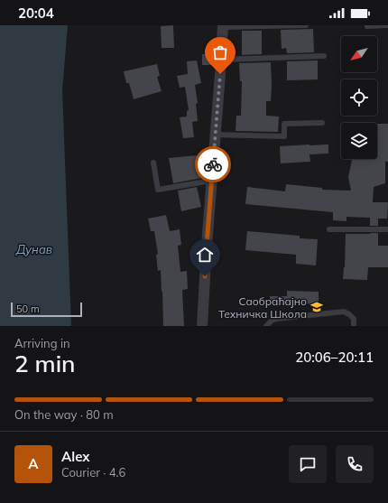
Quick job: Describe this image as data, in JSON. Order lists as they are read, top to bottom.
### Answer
{
  "water": ["Дунав"],
  "places": {
    "school or university": ["Саобраћајно Техничка Школа"]
  },
  "scale_bar": "50 m",
  "north": "bottom left",
  "page": {
    "status": "20:04",
    "scale": "50 m",
    "heading": ["2 min", "Arriving in", "20:06–20:11"],
    "panel": ["Alex", "Courier · 4.6"],
    "bar": "On the way · 80 m",
    "round": "A"
  }
}
